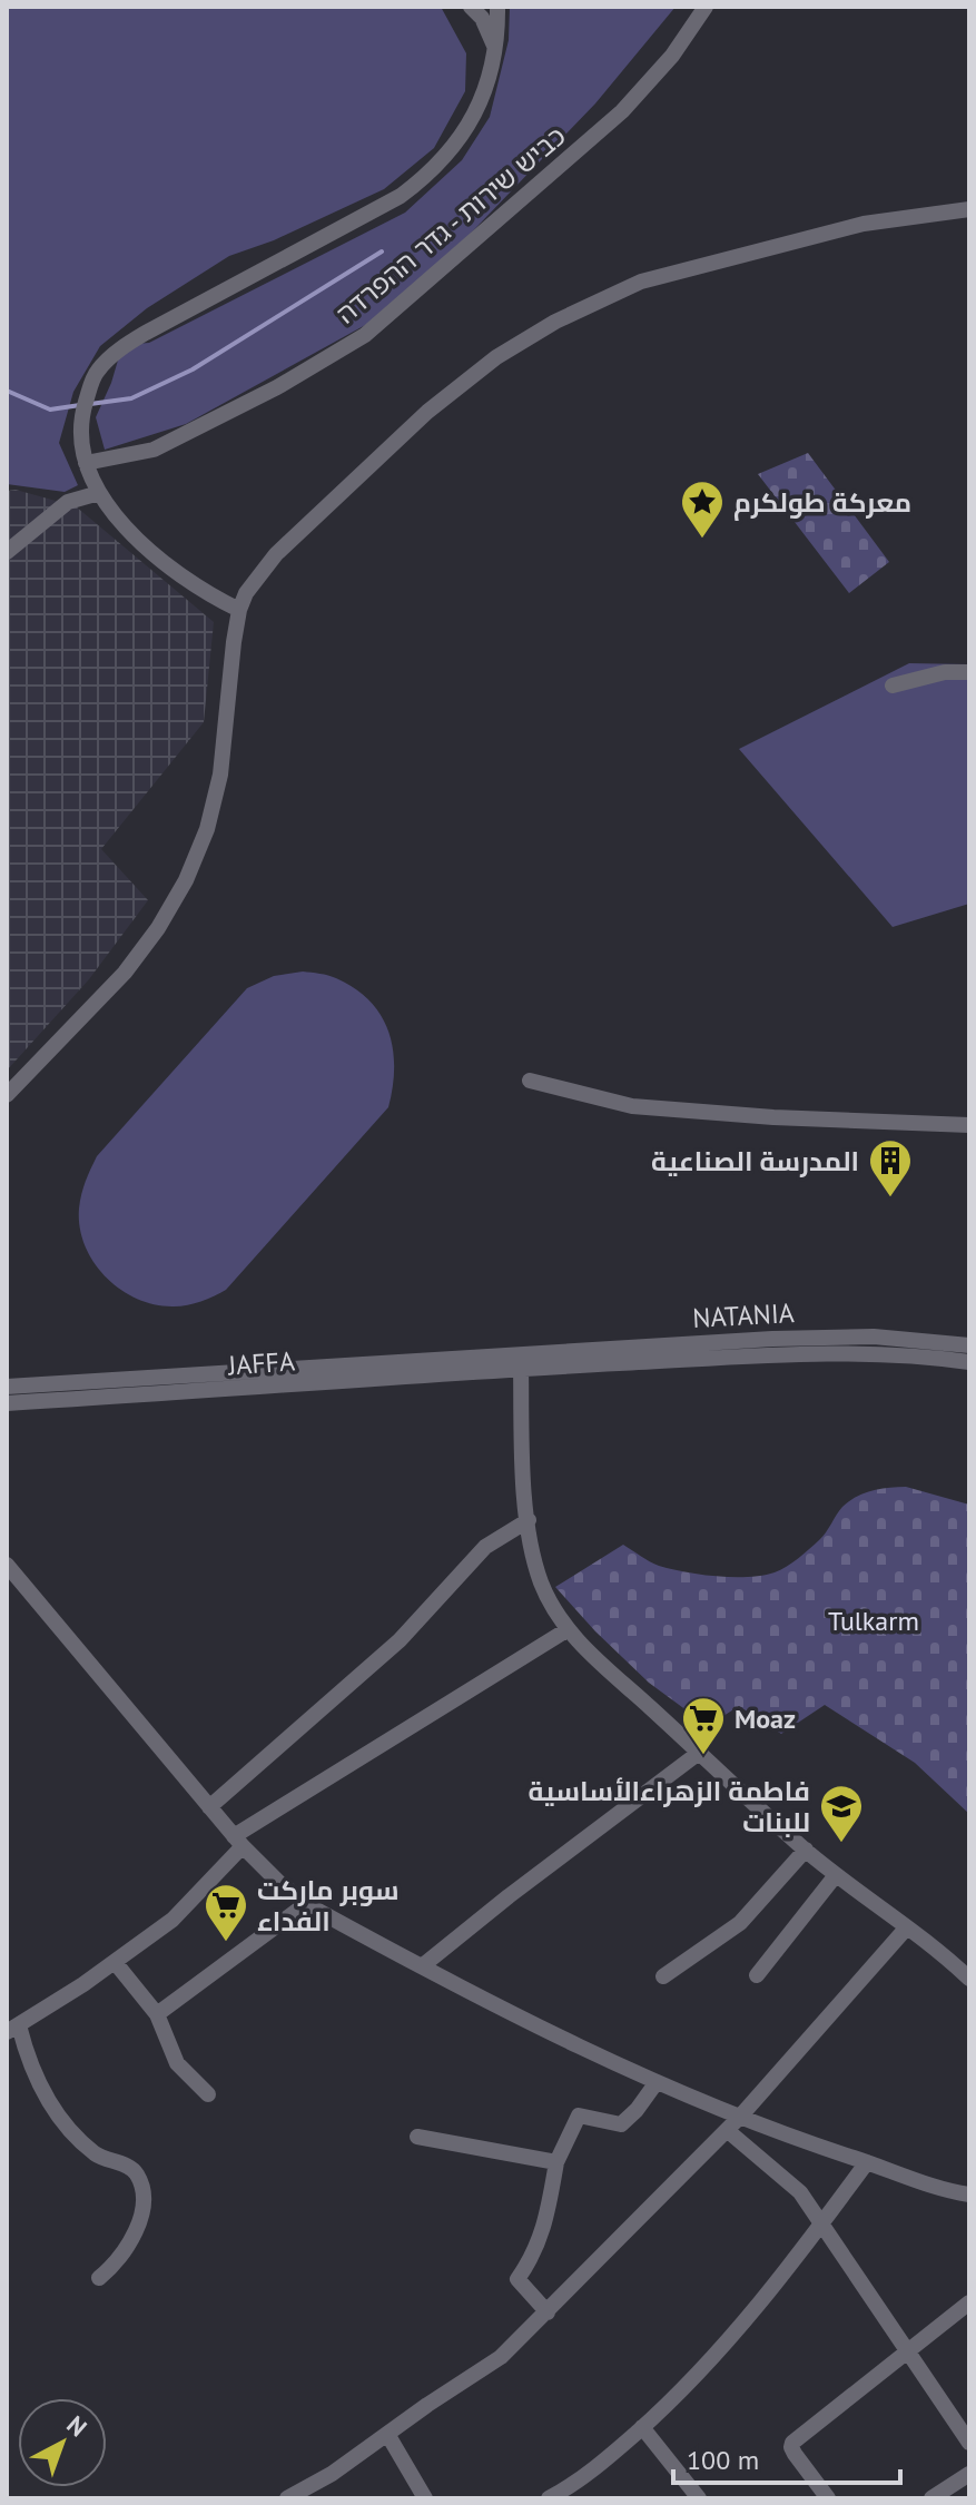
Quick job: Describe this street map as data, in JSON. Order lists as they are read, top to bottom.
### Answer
{
  "streets": {
    "street": ["כביש שירות - גדר ההפרדה", "NATANIA", "JAFFA"]
  },
  "crossings": [
    ["NATANIA", "JAFFA"]
  ],
  "parks": ["Tulkarm"],
  "places": {
    "place": ["معركة طولكرم"],
    "building": ["المدرسة الصناعية"],
    "supermarket": ["Moaz", "سوبر ماركت الفداء"],
    "school or university": ["فاطمة الزهراءالأساسية للبنات"]
  },
  "scale_bar": "100 m",
  "north": "top right"
}
